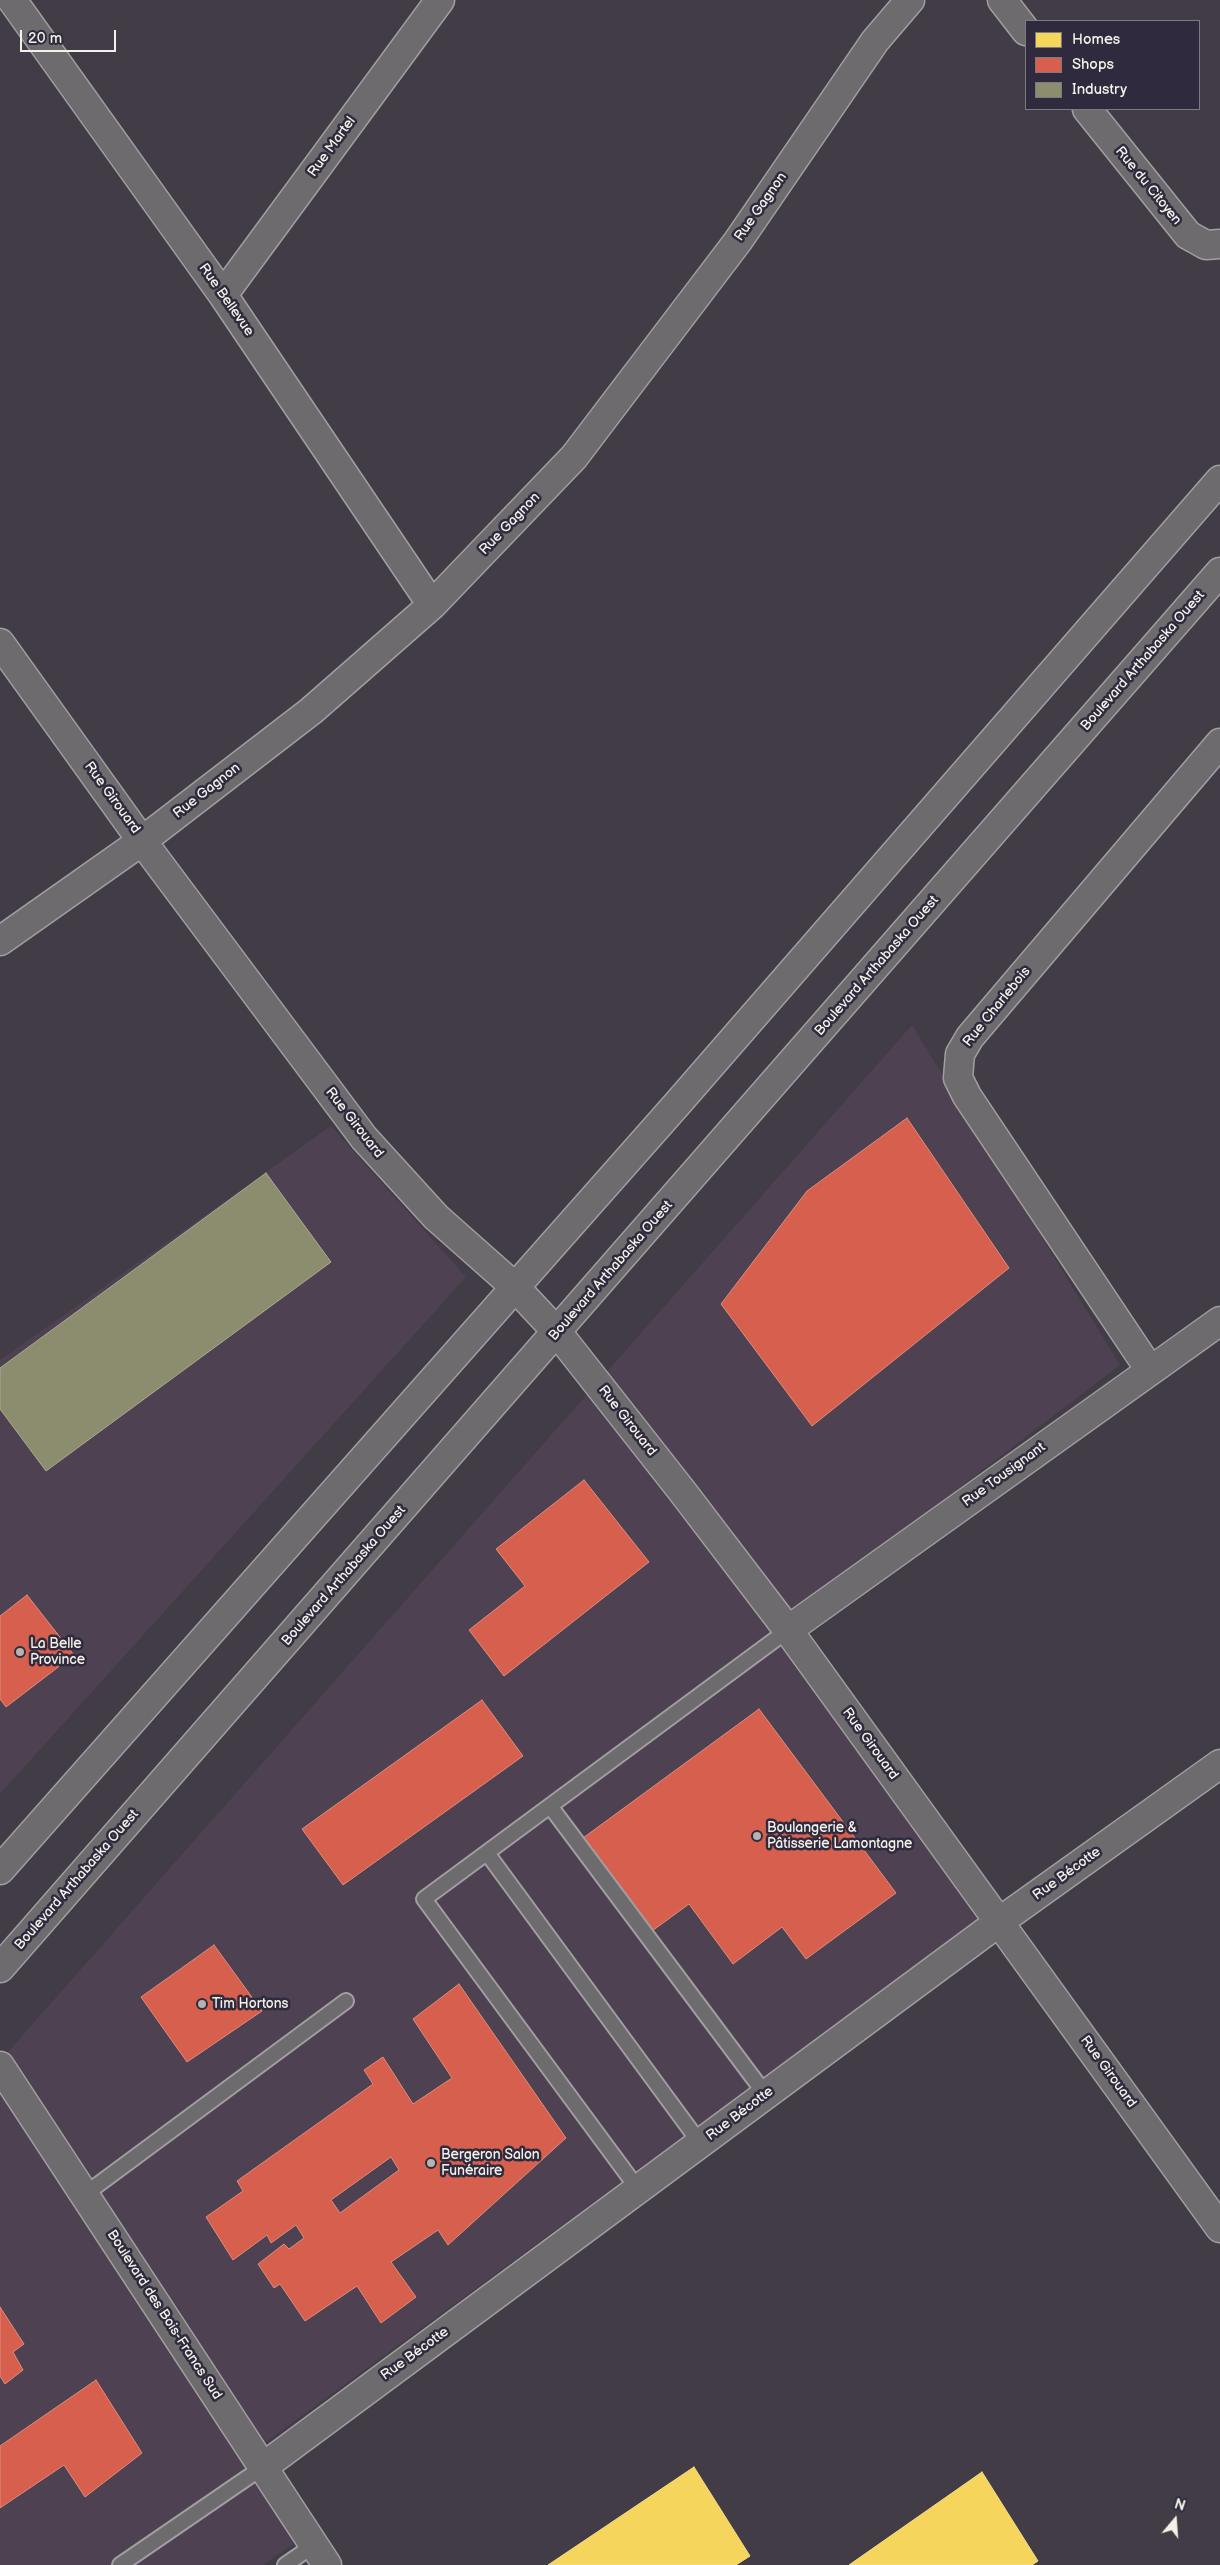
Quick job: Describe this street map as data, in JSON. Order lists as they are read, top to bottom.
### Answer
{
  "streets": {
    "street": [
      "Rue Martel",
      "Rue du Citoyen",
      "Rue Gagnon",
      "Rue Bellevue",
      "Boulevard Arthabaska Ouest",
      "Rue Girouard",
      "Rue Charlebois",
      "Rue Tousignant",
      "Rue Bécotte",
      "Boulevard des Bois-Francs Sud"
    ]
  },
  "crossings": [
    ["Rue Martel", "Rue Bellevue"],
    ["Rue Gagnon", "Rue Bellevue"],
    ["Rue Gagnon", "Rue Girouard"],
    ["Boulevard Arthabaska Ouest", "Rue Girouard"],
    ["Rue Girouard", "Rue Tousignant"],
    ["Rue Girouard", "Rue Bécotte"],
    ["Rue Charlebois", "Rue Tousignant"],
    ["Rue Bécotte", "Boulevard des Bois-Francs Sud"]
  ],
  "places": [
    "La Belle Province",
    "Boulangerie & Pâtisserie Lamontagne",
    "Tim Hortons",
    "Bergeron Salon Funéraire"
  ],
  "legend": ["Homes", "Shops", "Industry"],
  "scale_bar": "20 m",
  "north": "top"
}
